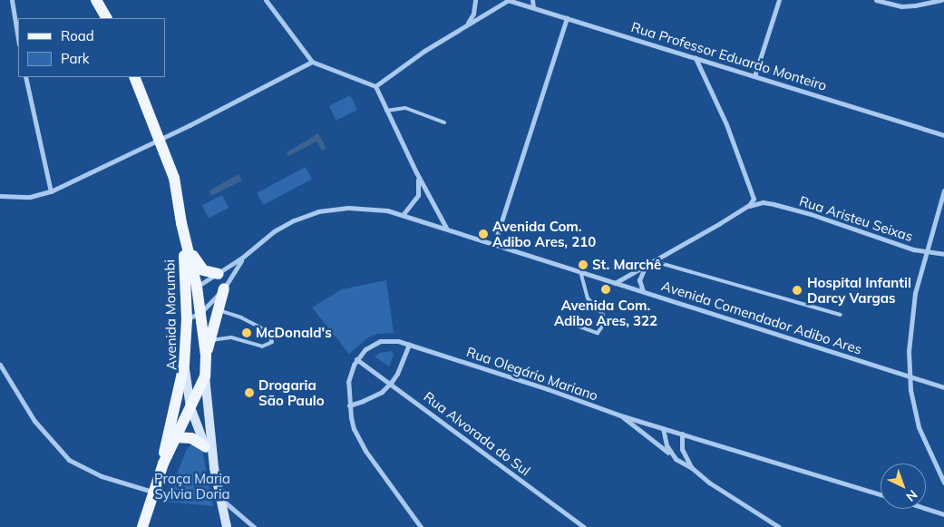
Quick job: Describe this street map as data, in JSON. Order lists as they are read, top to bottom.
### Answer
{
  "streets": {
    "main road": ["Avenida Morumbi"],
    "street": [
      "Rua Professor Eduardo Monteiro",
      "Rua Aristeu Seixas",
      "Avenida Comendador Adibo Ares",
      "Rua Olegário Mariano",
      "Rua Alvorada do Sul"
    ]
  },
  "crossings": [
    ["Avenida Morumbi", "Avenida Comendador Adibo Ares"],
    ["Rua Olegário Mariano", "Rua Alvorada do Sul"]
  ],
  "parks": ["Praça Maria Sylvia Doria"],
  "places": [
    "Avenida Com. Adibo Ares, 210",
    "St. Marchê",
    "Avenida Com. Adibo Ares, 322",
    "Hospital Infantil Darcy Vargas",
    "McDonald's",
    "Drogaria São Paulo"
  ],
  "legend": ["Road", "Park"],
  "north": "bottom right"
}
